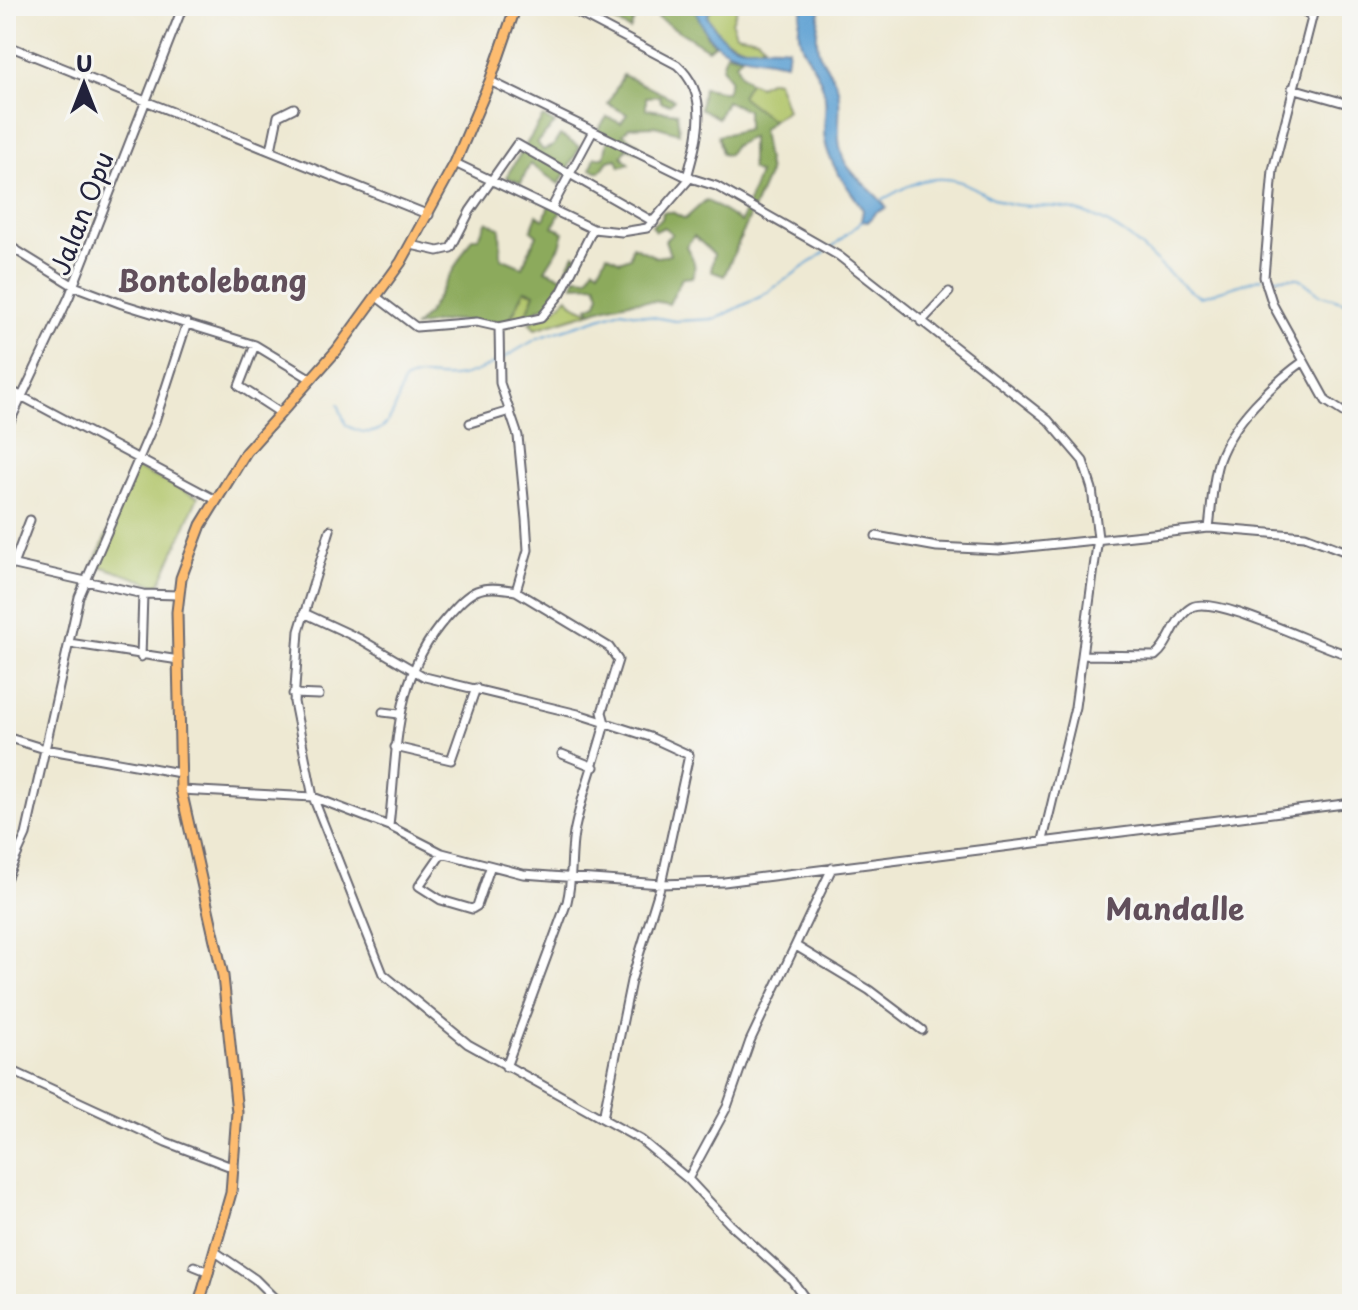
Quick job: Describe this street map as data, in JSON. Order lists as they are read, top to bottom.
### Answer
{
  "streets": {
    "street": ["Jalan Opu"]
  },
  "districts": ["Bontolebang", "Mandalle"],
  "north": "top"
}
